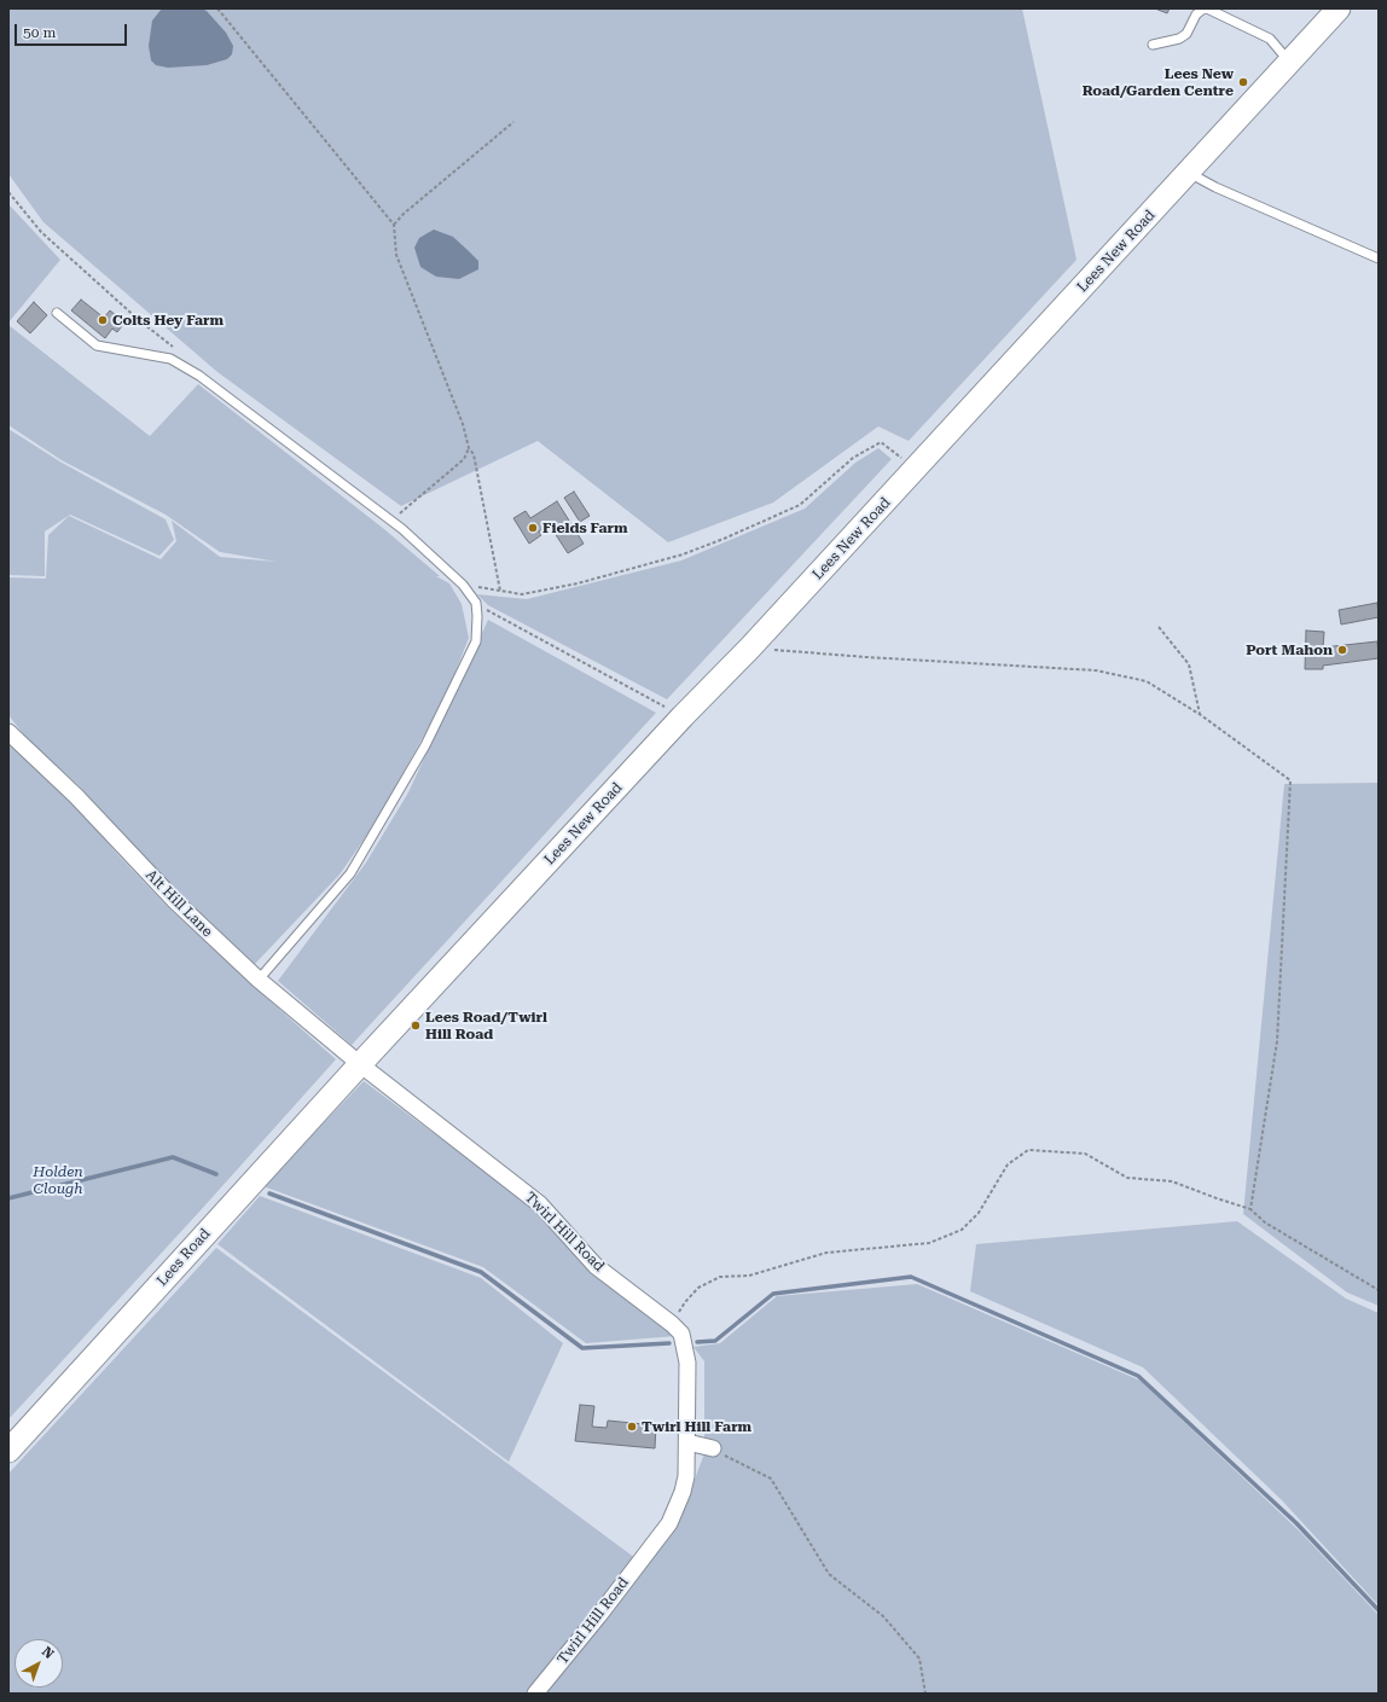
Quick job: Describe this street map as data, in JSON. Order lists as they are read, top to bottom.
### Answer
{
  "streets": {
    "main road": ["Lees New Road", "Lees Road"],
    "street": ["Alt Hill Lane", "Twirl Hill Road"]
  },
  "crossings": [
    ["Lees New Road", "Alt Hill Lane"],
    ["Lees New Road", "Twirl Hill Road"],
    ["Lees New Road", "Lees Road"],
    ["Alt Hill Lane", "Twirl Hill Road"],
    ["Alt Hill Lane", "Lees Road"],
    ["Twirl Hill Road", "Lees Road"]
  ],
  "parks": ["Holden Clough"],
  "places": [
    "Lees New Road/Garden Centre",
    "Colts Hey Farm",
    "Fields Farm",
    "Port Mahon",
    "Lees Road/Twirl Hill Road",
    "Twirl Hill Farm"
  ],
  "scale_bar": "50 m",
  "north": "top right"
}
